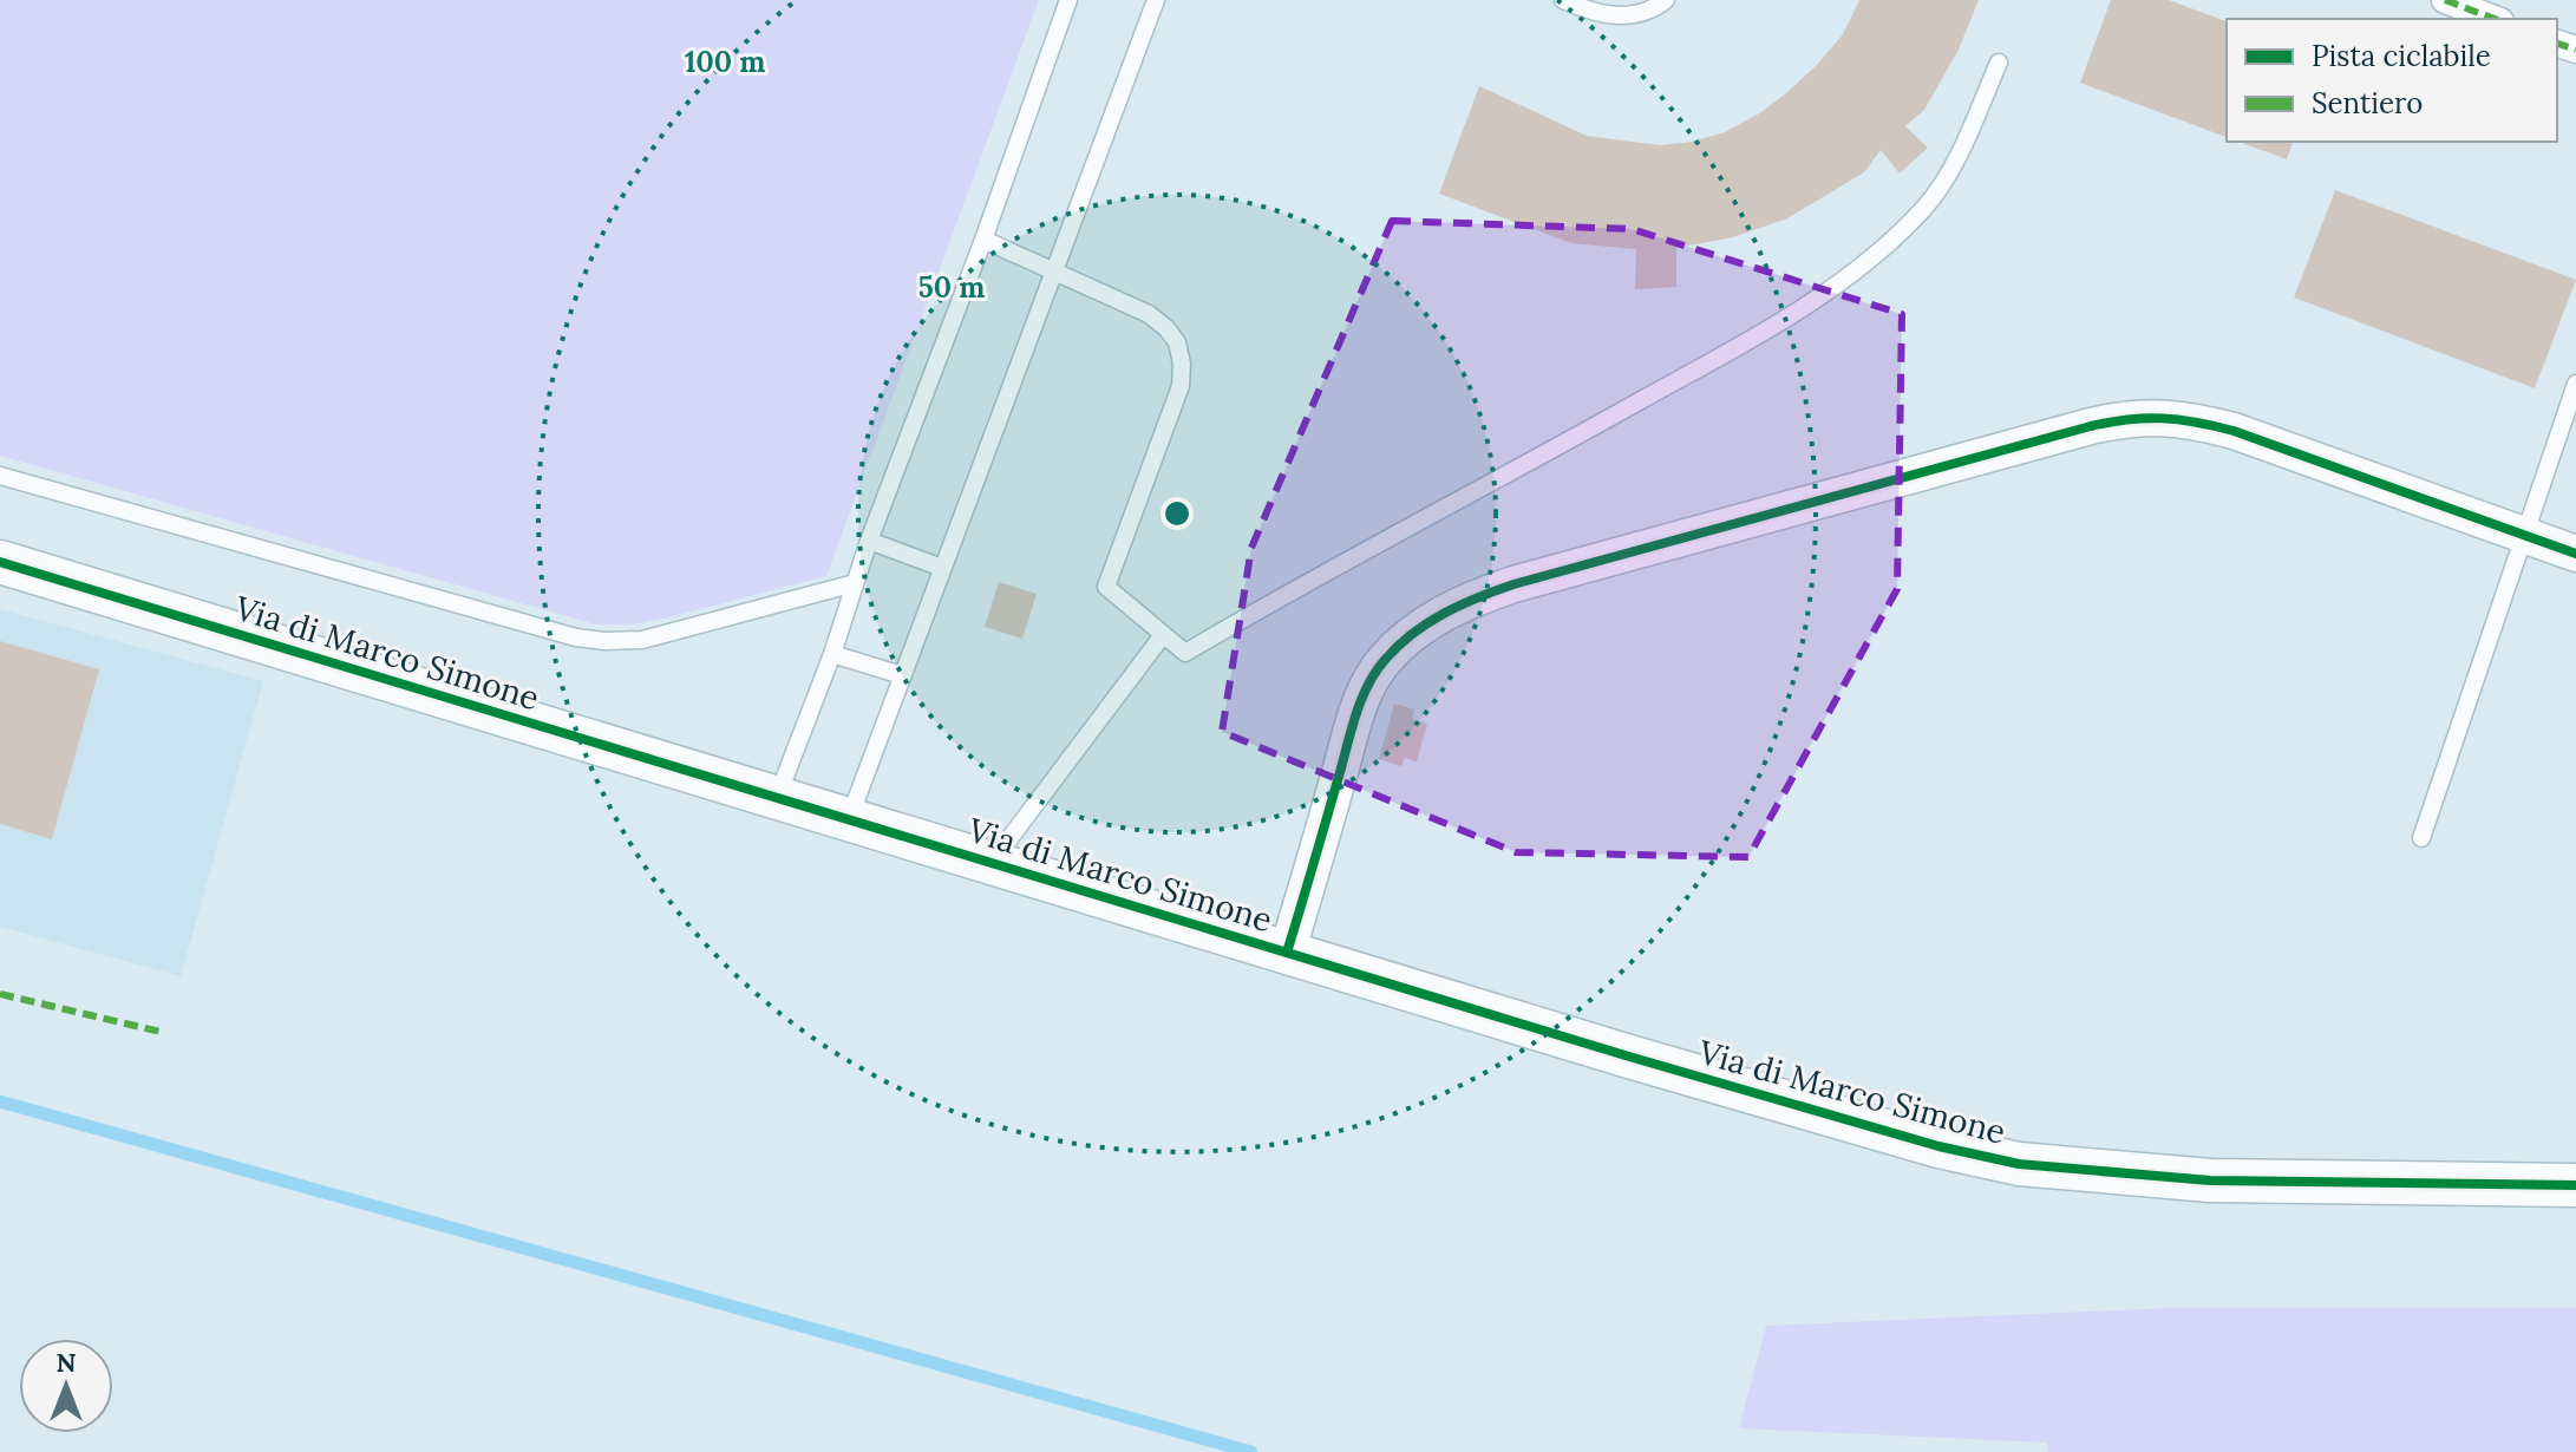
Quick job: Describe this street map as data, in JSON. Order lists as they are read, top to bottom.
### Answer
{
  "streets": {
    "street": ["Via di Marco Simone"]
  },
  "legend": ["Pista ciclabile", "Sentiero"],
  "north": "top",
  "rings": ["100 m", "50 m"]
}
